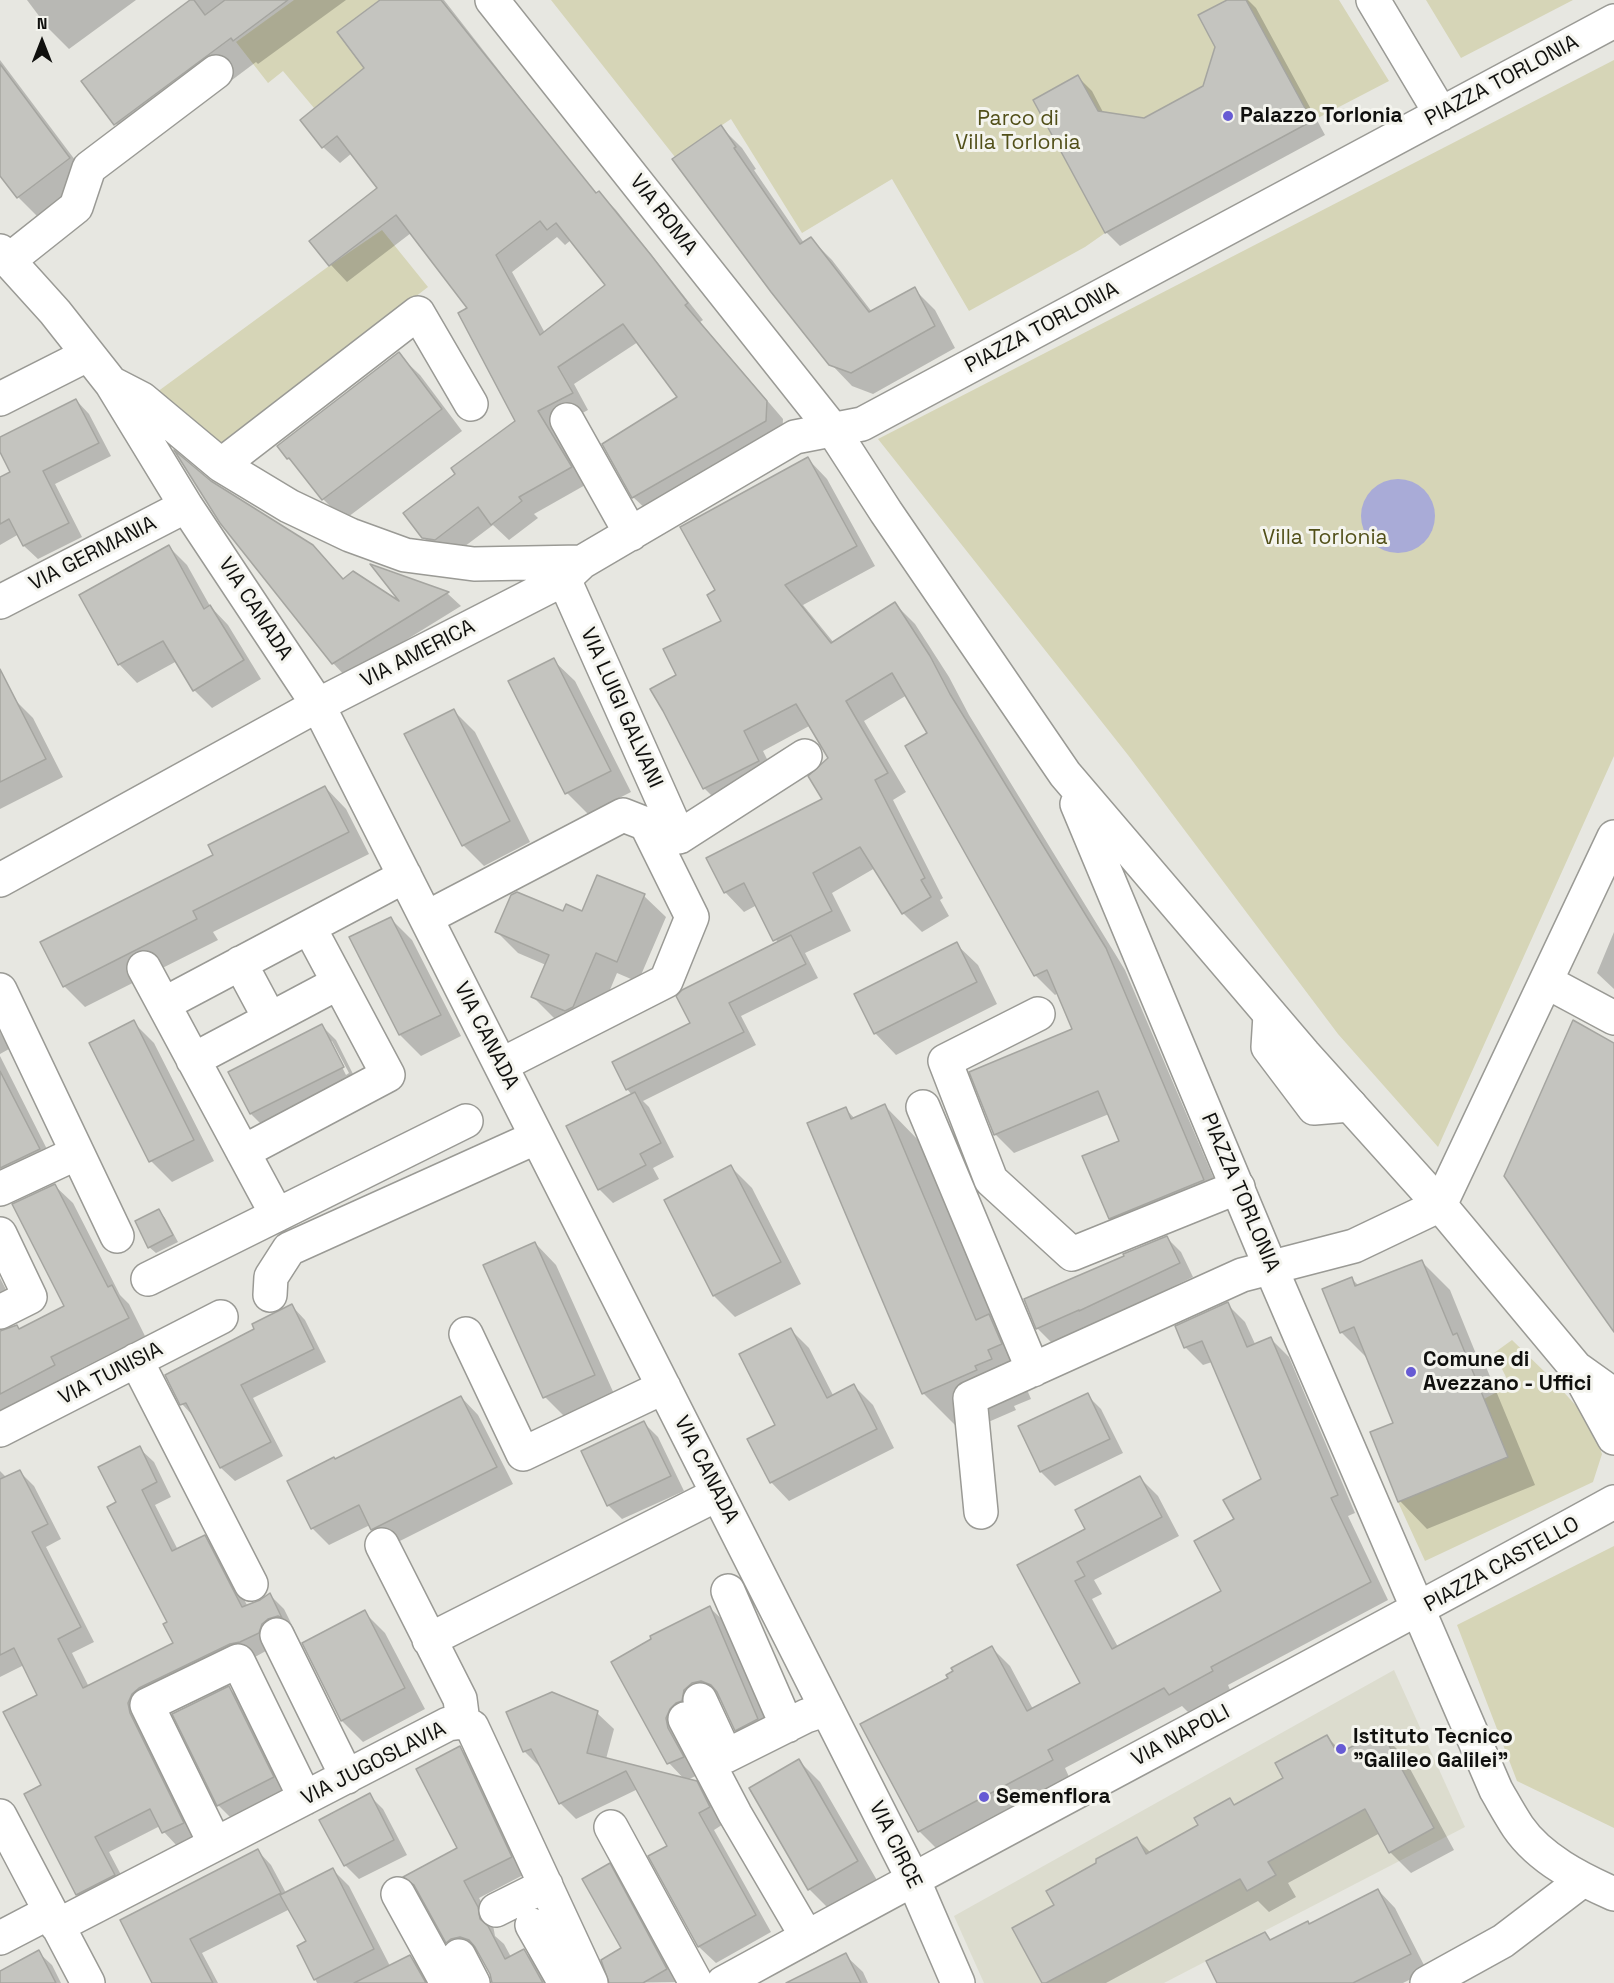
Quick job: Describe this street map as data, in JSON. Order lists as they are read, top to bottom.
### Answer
{
  "streets": {
    "street": [
      "PIAZZA TORLONIA",
      "VIA ROMA",
      "VIA GERMANIA",
      "VIA CANADA",
      "VIA AMERICA",
      "VIA LUIGI GALVANI",
      "VIA TUNISIA",
      "PIAZZA CASTELLO",
      "VIA NAPOLI",
      "VIA JUGOSLAVIA",
      "VIA CIRCE"
    ]
  },
  "crossings": [
    ["PIAZZA TORLONIA", "VIA ROMA"],
    ["PIAZZA TORLONIA", "VIA AMERICA"],
    ["PIAZZA TORLONIA", "PIAZZA CASTELLO"],
    ["PIAZZA TORLONIA", "VIA NAPOLI"],
    ["VIA ROMA", "VIA AMERICA"],
    ["VIA GERMANIA", "VIA CANADA"],
    ["VIA CANADA", "VIA AMERICA"],
    ["VIA CANADA", "VIA CIRCE"],
    ["VIA AMERICA", "VIA LUIGI GALVANI"],
    ["PIAZZA CASTELLO", "VIA NAPOLI"],
    ["VIA NAPOLI", "VIA CIRCE"]
  ],
  "parks": ["Parco di Villa Torlonia", "Villa Torlonia"],
  "places": [
    "Palazzo Torlonia",
    "Comune di Avezzano - Uffici",
    "Istituto Tecnico \"Galileo Galilei\"",
    "Semenflora"
  ],
  "north": "top"
}
